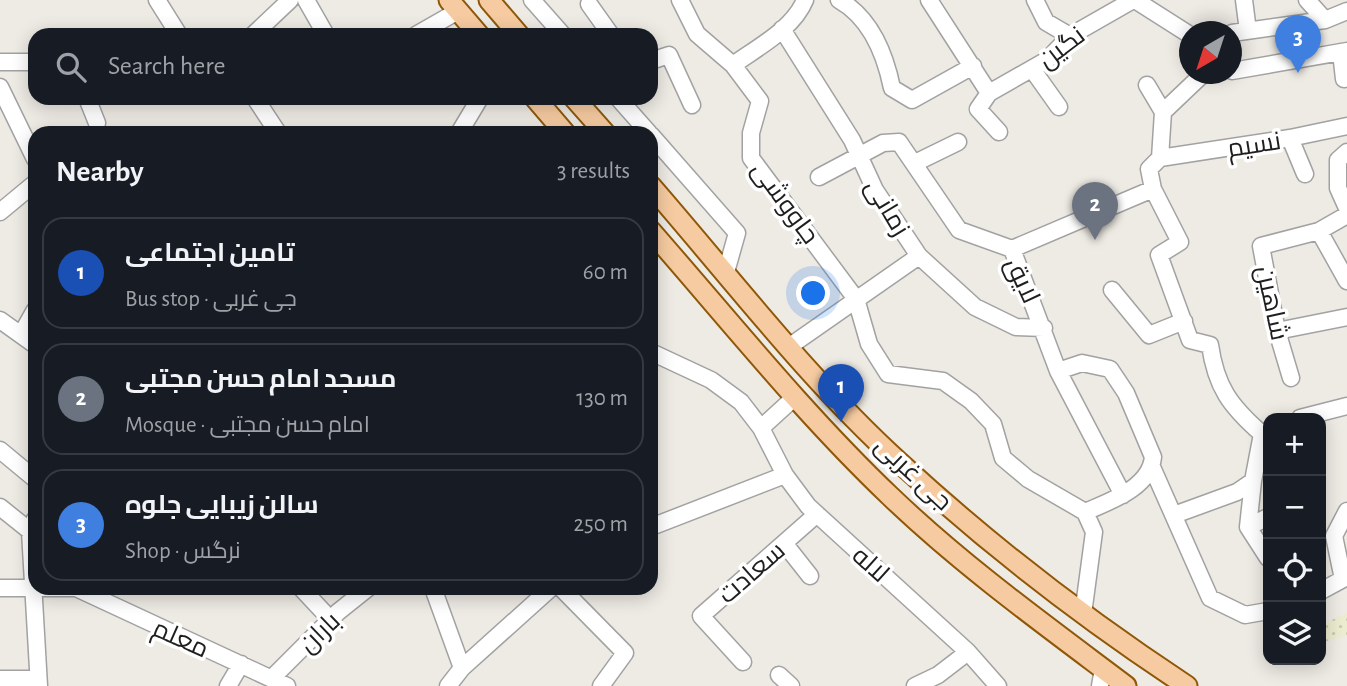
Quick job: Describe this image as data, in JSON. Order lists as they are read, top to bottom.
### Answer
{
  "streets": {
    "main road": ["جی غربی"],
    "street": [
      "نگین",
      "نسیم",
      "چاووشی",
      "زمانی",
      "لایق",
      "شاهین",
      "لاله",
      "سعادت",
      "باران",
      "معلم"
    ]
  },
  "crossings": [
    ["زمانی", "لایق"],
    ["لاله", "سعادت"],
    ["باران", "معلم"]
  ],
  "north": "bottom left",
  "page": {
    "pins": ["3", "2", "1"],
    "search": "Search here",
    "heading": ["Nearby", "3 results"],
    "list": [
      {
        "mark": "1",
        "name": "تامین اجتماعی",
        "note": "Bus stop · جی غربی",
        "value": "60 m"
      },
      {
        "mark": "2",
        "name": "مسجد امام حسن مجتبی",
        "note": "Mosque · امام حسن مجتبی",
        "value": "130 m"
      },
      {
        "mark": "3",
        "name": "سالن زیبایی جلوه",
        "note": "Shop · نرگس",
        "value": "250 m"
      }
    ],
    "map_buttons": ["+", "−"]
  }
}
